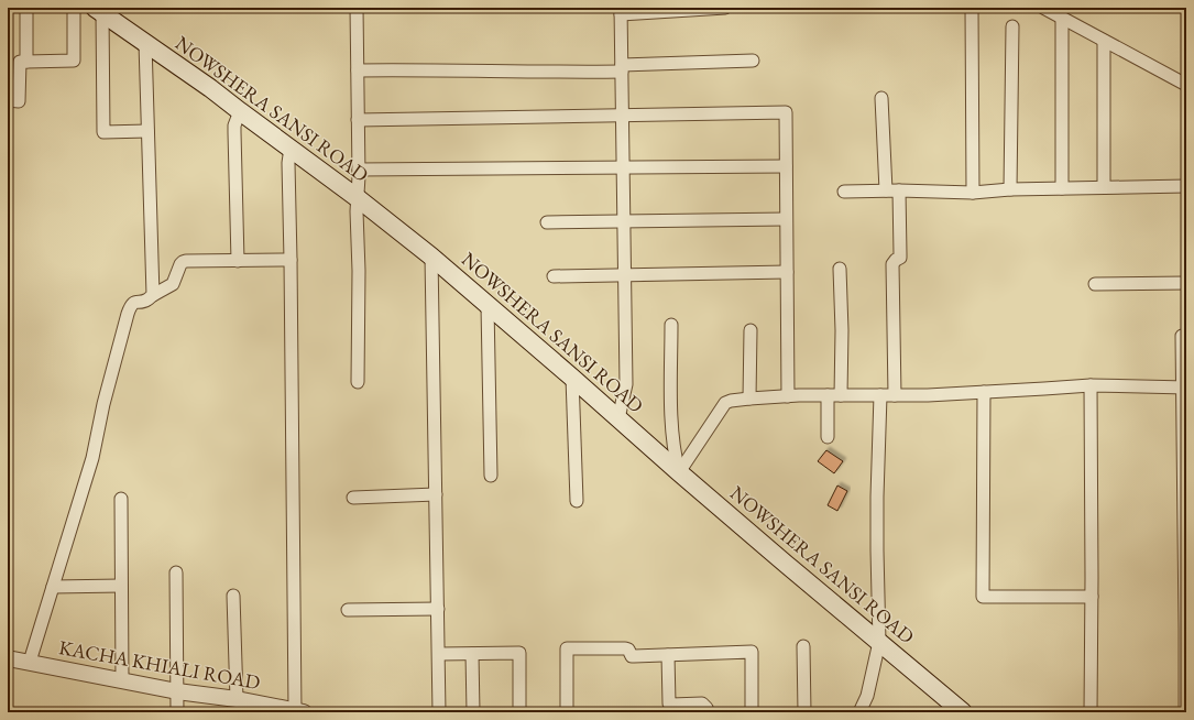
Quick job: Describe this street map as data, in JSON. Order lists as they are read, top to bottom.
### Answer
{
  "streets": {
    "main road": ["NOWSHERA SANSI ROAD"],
    "street": ["KACHA KHIALI ROAD"]
  }
}
